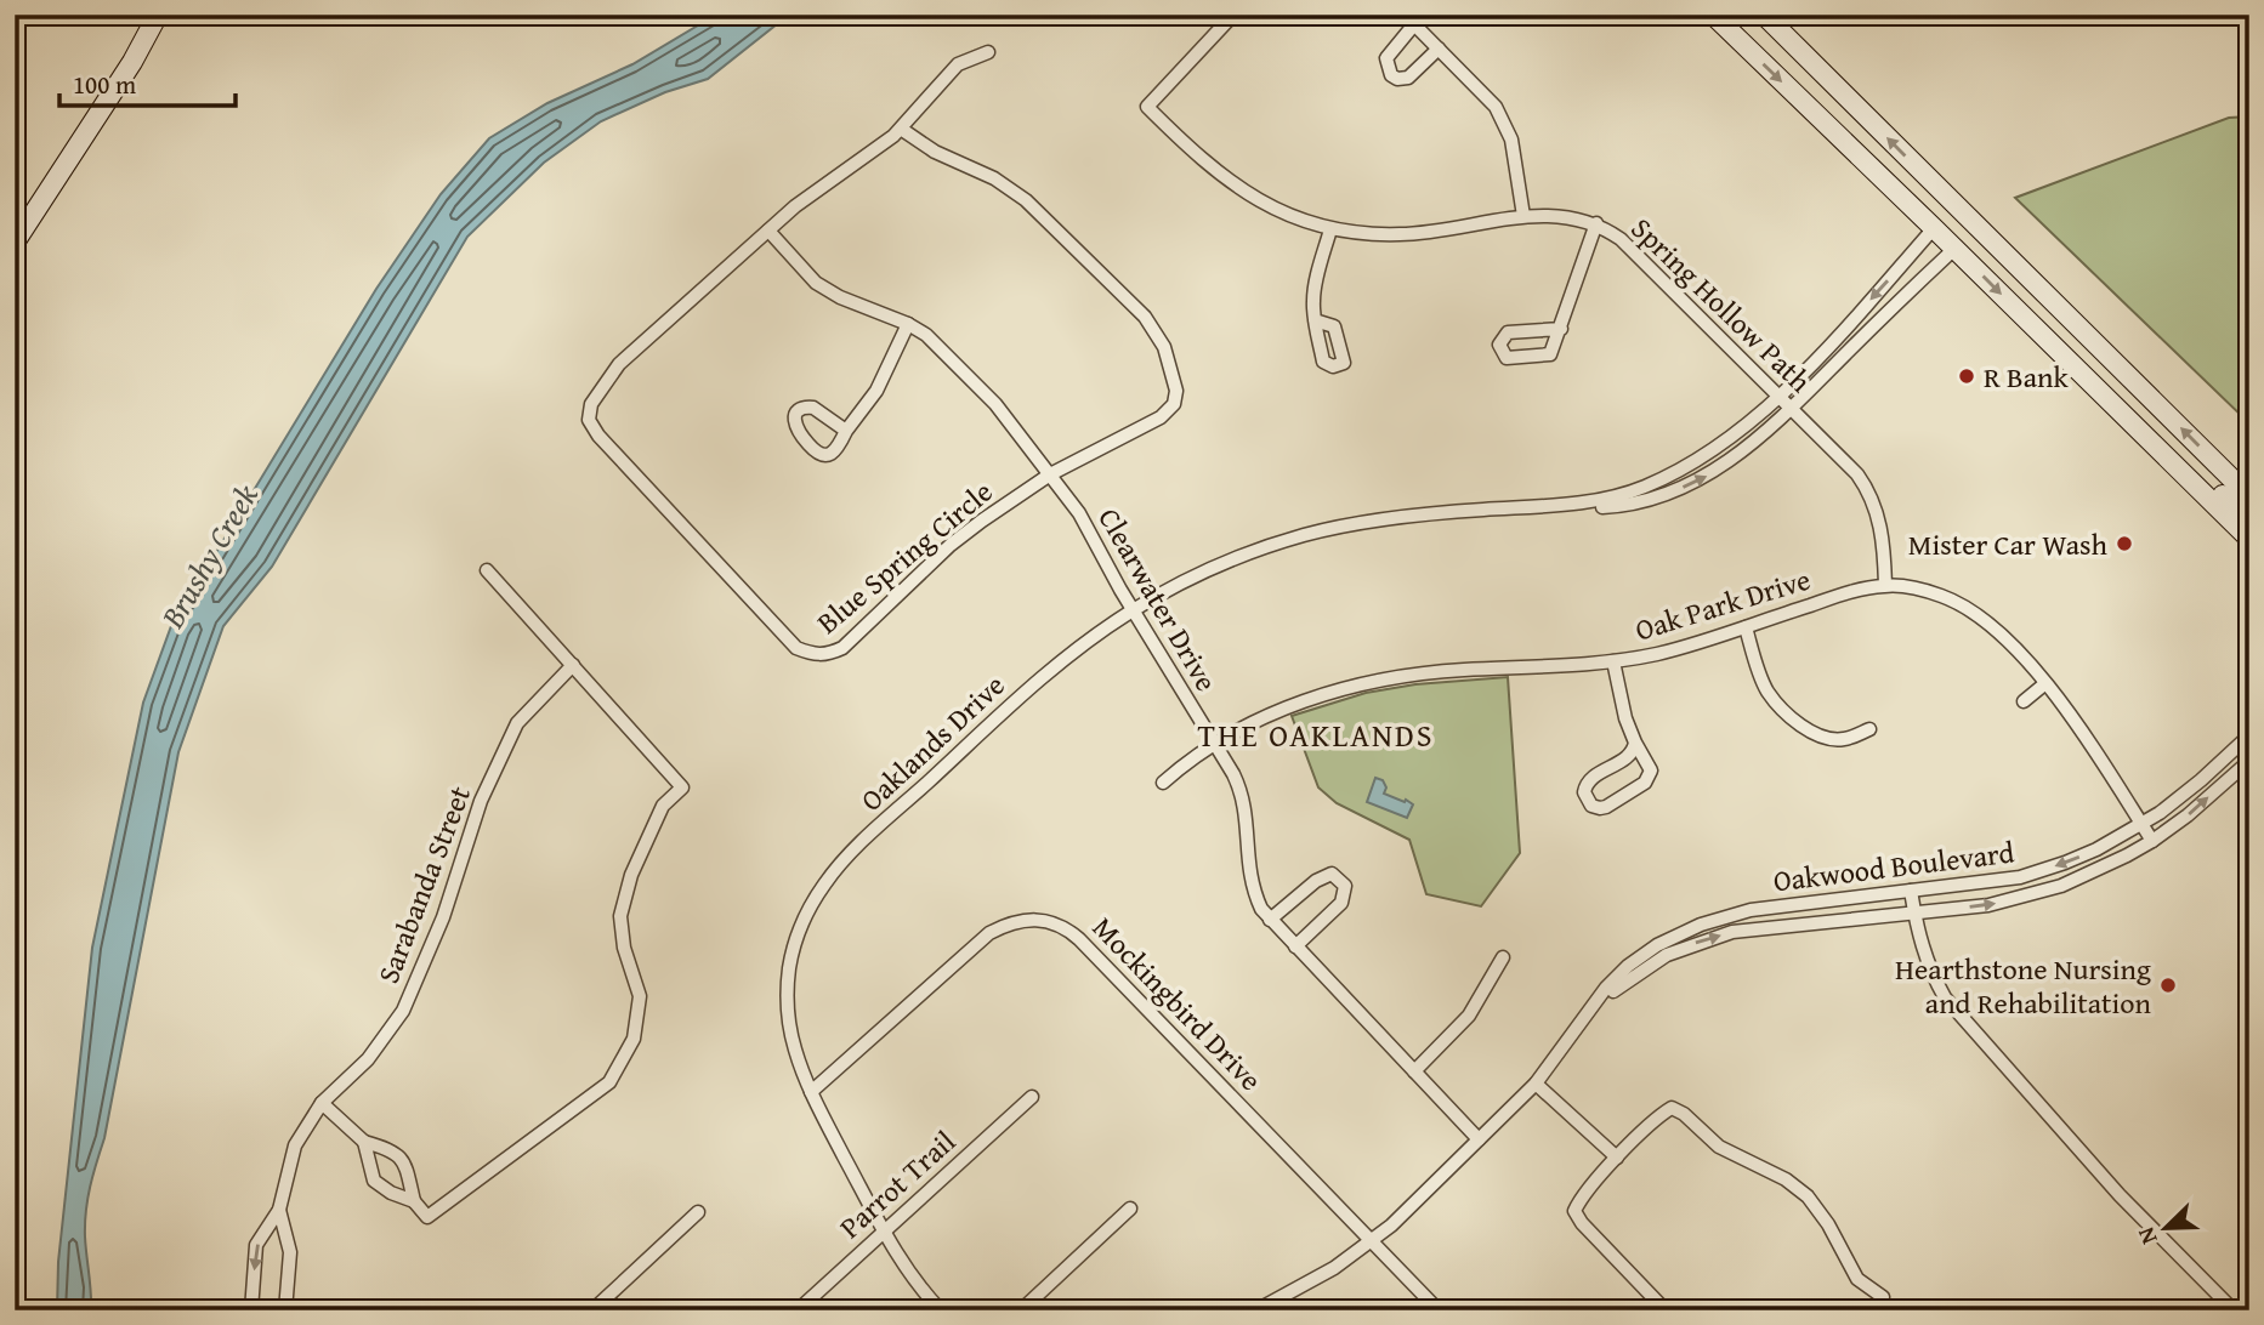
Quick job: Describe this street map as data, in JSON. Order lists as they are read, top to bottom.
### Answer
{
  "streets": {
    "street": [
      "Spring Hollow Path",
      "Blue Spring Circle",
      "Clearwater Drive",
      "Oak Park Drive",
      "Oaklands Drive",
      "Oakwood Boulevard",
      "Sarabanda Street",
      "Mockingbird Drive",
      "Parrot Trail"
    ]
  },
  "crossings": [
    ["Spring Hollow Path", "Oak Park Drive"],
    ["Spring Hollow Path", "Oaklands Drive"],
    ["Blue Spring Circle", "Clearwater Drive"],
    ["Clearwater Drive", "Oak Park Drive"],
    ["Clearwater Drive", "Oaklands Drive"],
    ["Clearwater Drive", "Oakwood Boulevard"],
    ["Oak Park Drive", "Oakwood Boulevard"],
    ["Oaklands Drive", "Mockingbird Drive"],
    ["Oaklands Drive", "Parrot Trail"],
    ["Oakwood Boulevard", "Mockingbird Drive"]
  ],
  "districts": ["THE OAKLANDS"],
  "water": ["Brushy Creek"],
  "places": ["R Bank", "Mister Car Wash", "Hearthstone Nursing and Rehabilitation"],
  "scale_bar": "100 m",
  "north": "bottom left"
}
